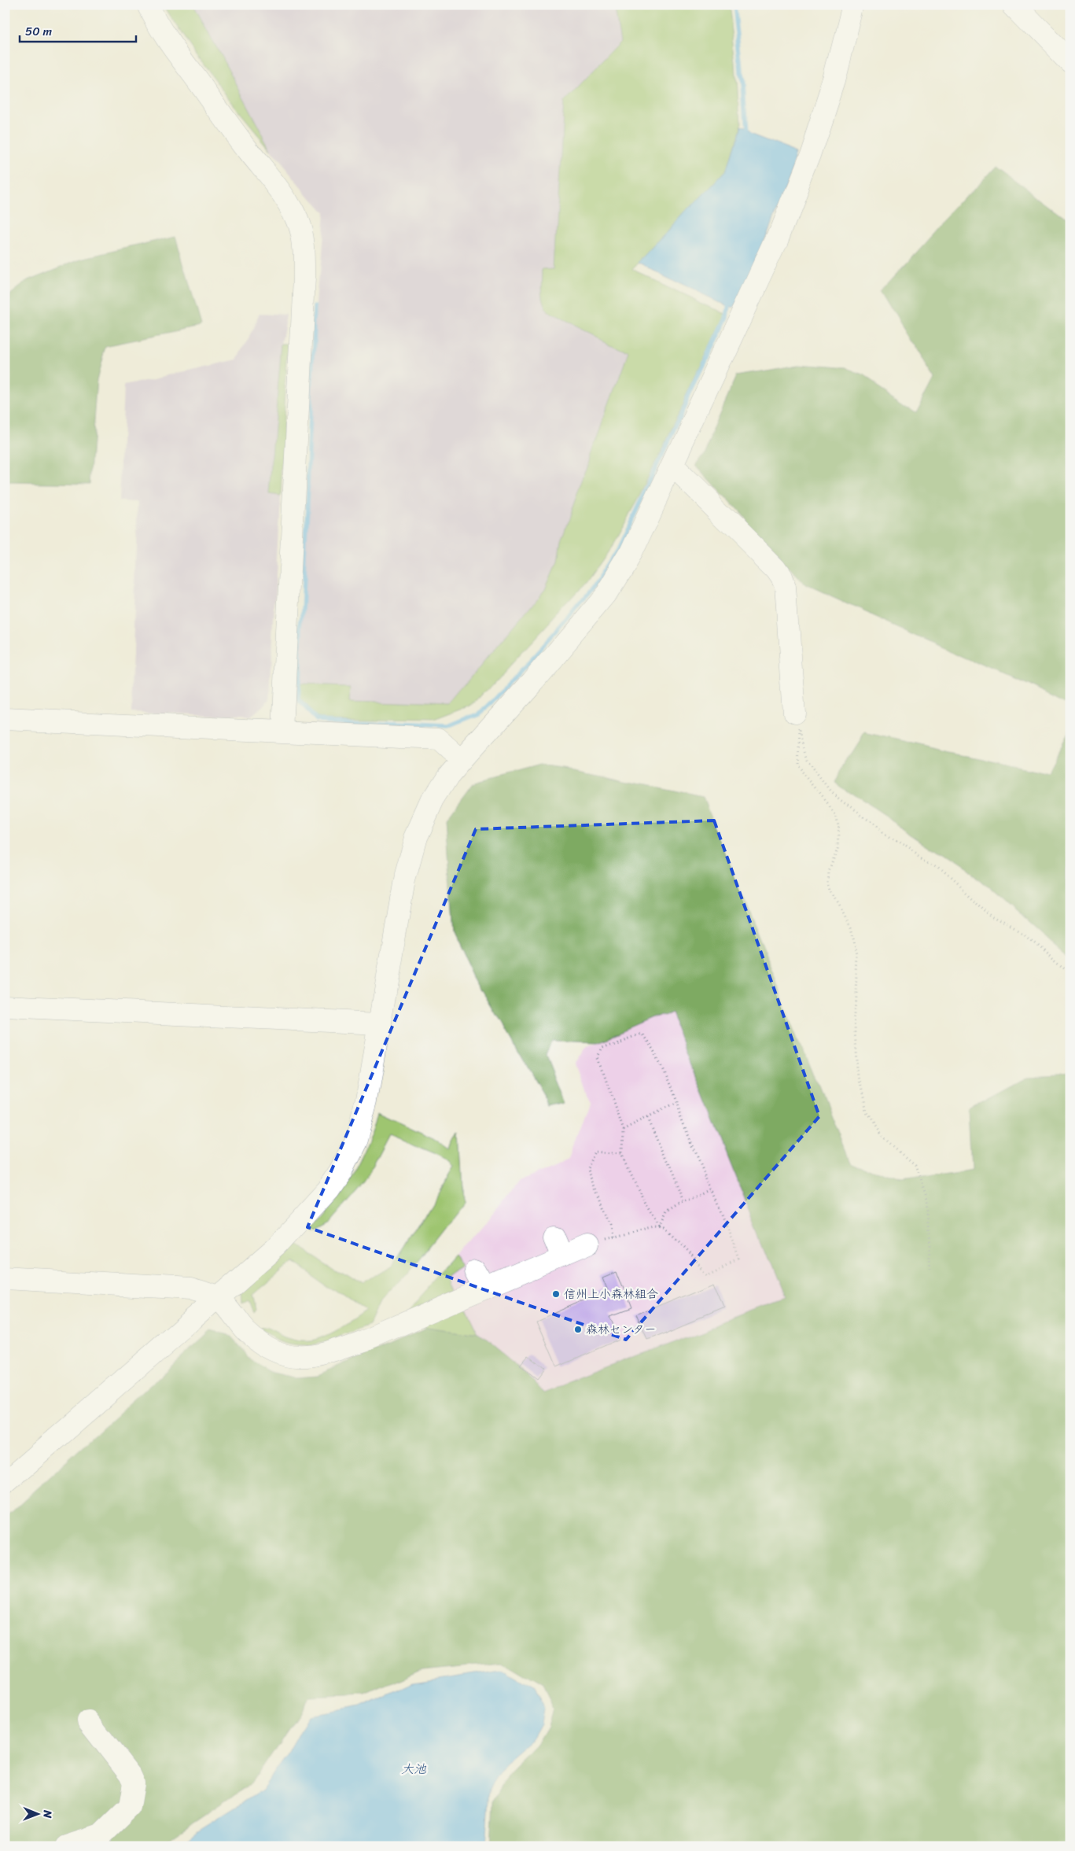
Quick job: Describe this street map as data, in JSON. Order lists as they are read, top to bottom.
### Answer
{
  "water": ["大池"],
  "places": ["信州上小森林組合", "森林センター"],
  "scale_bar": "50 m",
  "north": "right"
}
